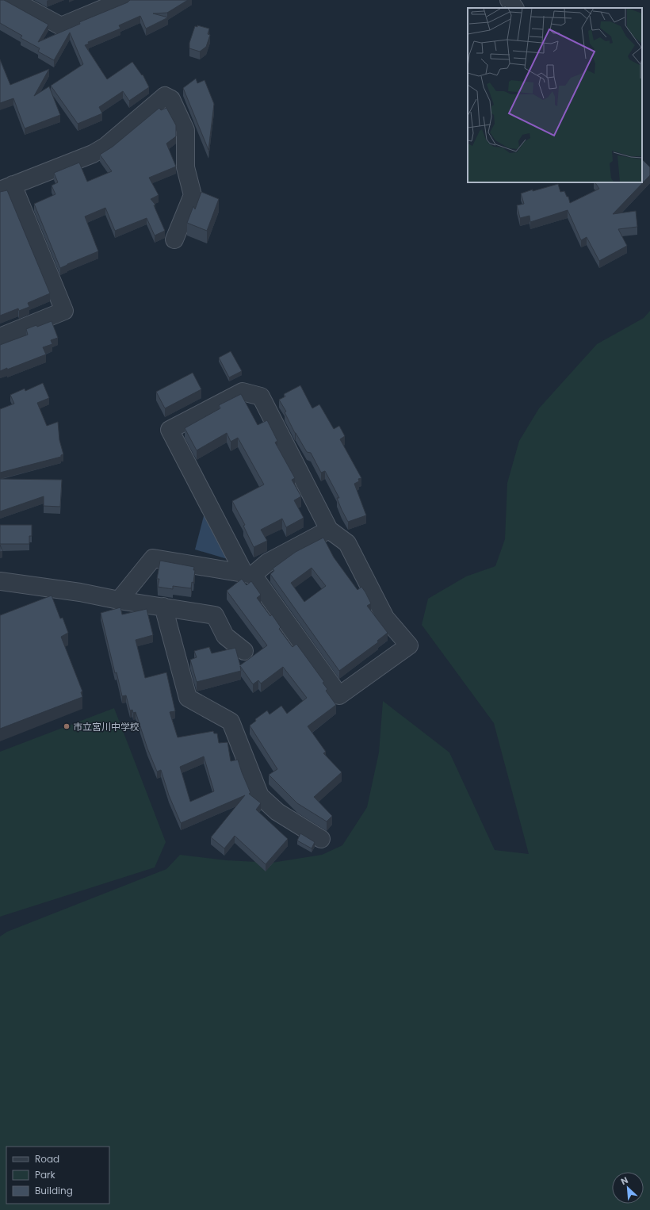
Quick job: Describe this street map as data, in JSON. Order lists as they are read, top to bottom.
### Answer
{
  "places": ["市立宮川中学校"],
  "legend": ["Road", "Park", "Building"],
  "north": "top left"
}
